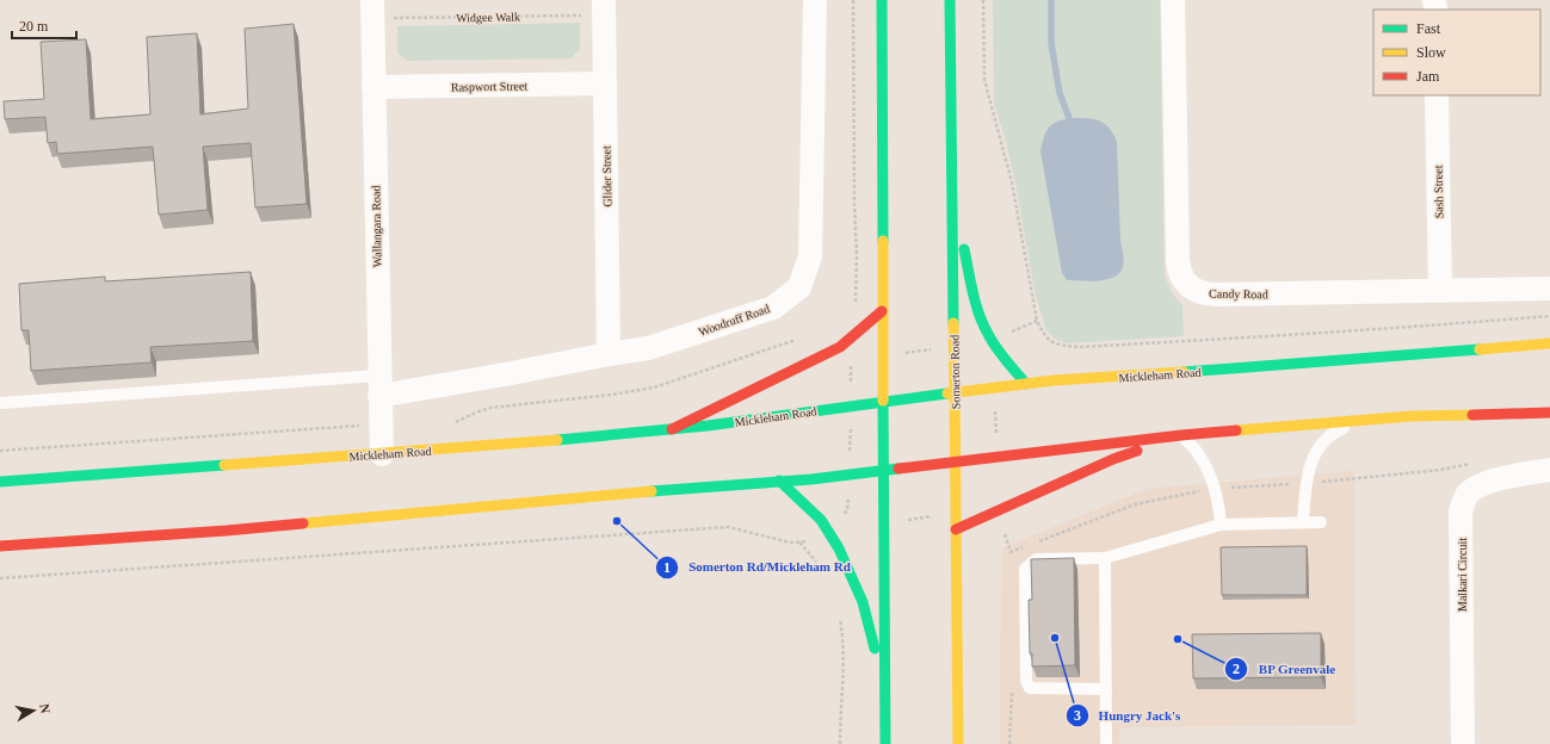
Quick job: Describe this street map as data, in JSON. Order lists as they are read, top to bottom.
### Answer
{
  "streets": {
    "main road": ["Somerton Road", "Mickleham Road"],
    "street": [
      "Raspwort Street",
      "Glider Street",
      "Sash Street",
      "Wallangara Road",
      "Candy Road",
      "Woodruff Road",
      "Malkari Circuit"
    ],
    "path": ["Widgee Walk"]
  },
  "crossings": [
    ["Widgee Walk", "Glider Street"],
    ["Widgee Walk", "Wallangara Road"],
    ["Raspwort Street", "Glider Street"],
    ["Raspwort Street", "Wallangara Road"],
    ["Glider Street", "Woodruff Road"],
    ["Sash Street", "Candy Road"],
    ["Wallangara Road", "Woodruff Road"],
    ["Wallangara Road", "Mickleham Road"],
    ["Somerton Road", "Mickleham Road"]
  ],
  "places": ["Somerton Rd/Mickleham Rd", "Hungry Jack's", "BP Greenvale"],
  "legend": ["Fast", "Slow", "Jam"],
  "scale_bar": "20 m",
  "north": "right"
}
